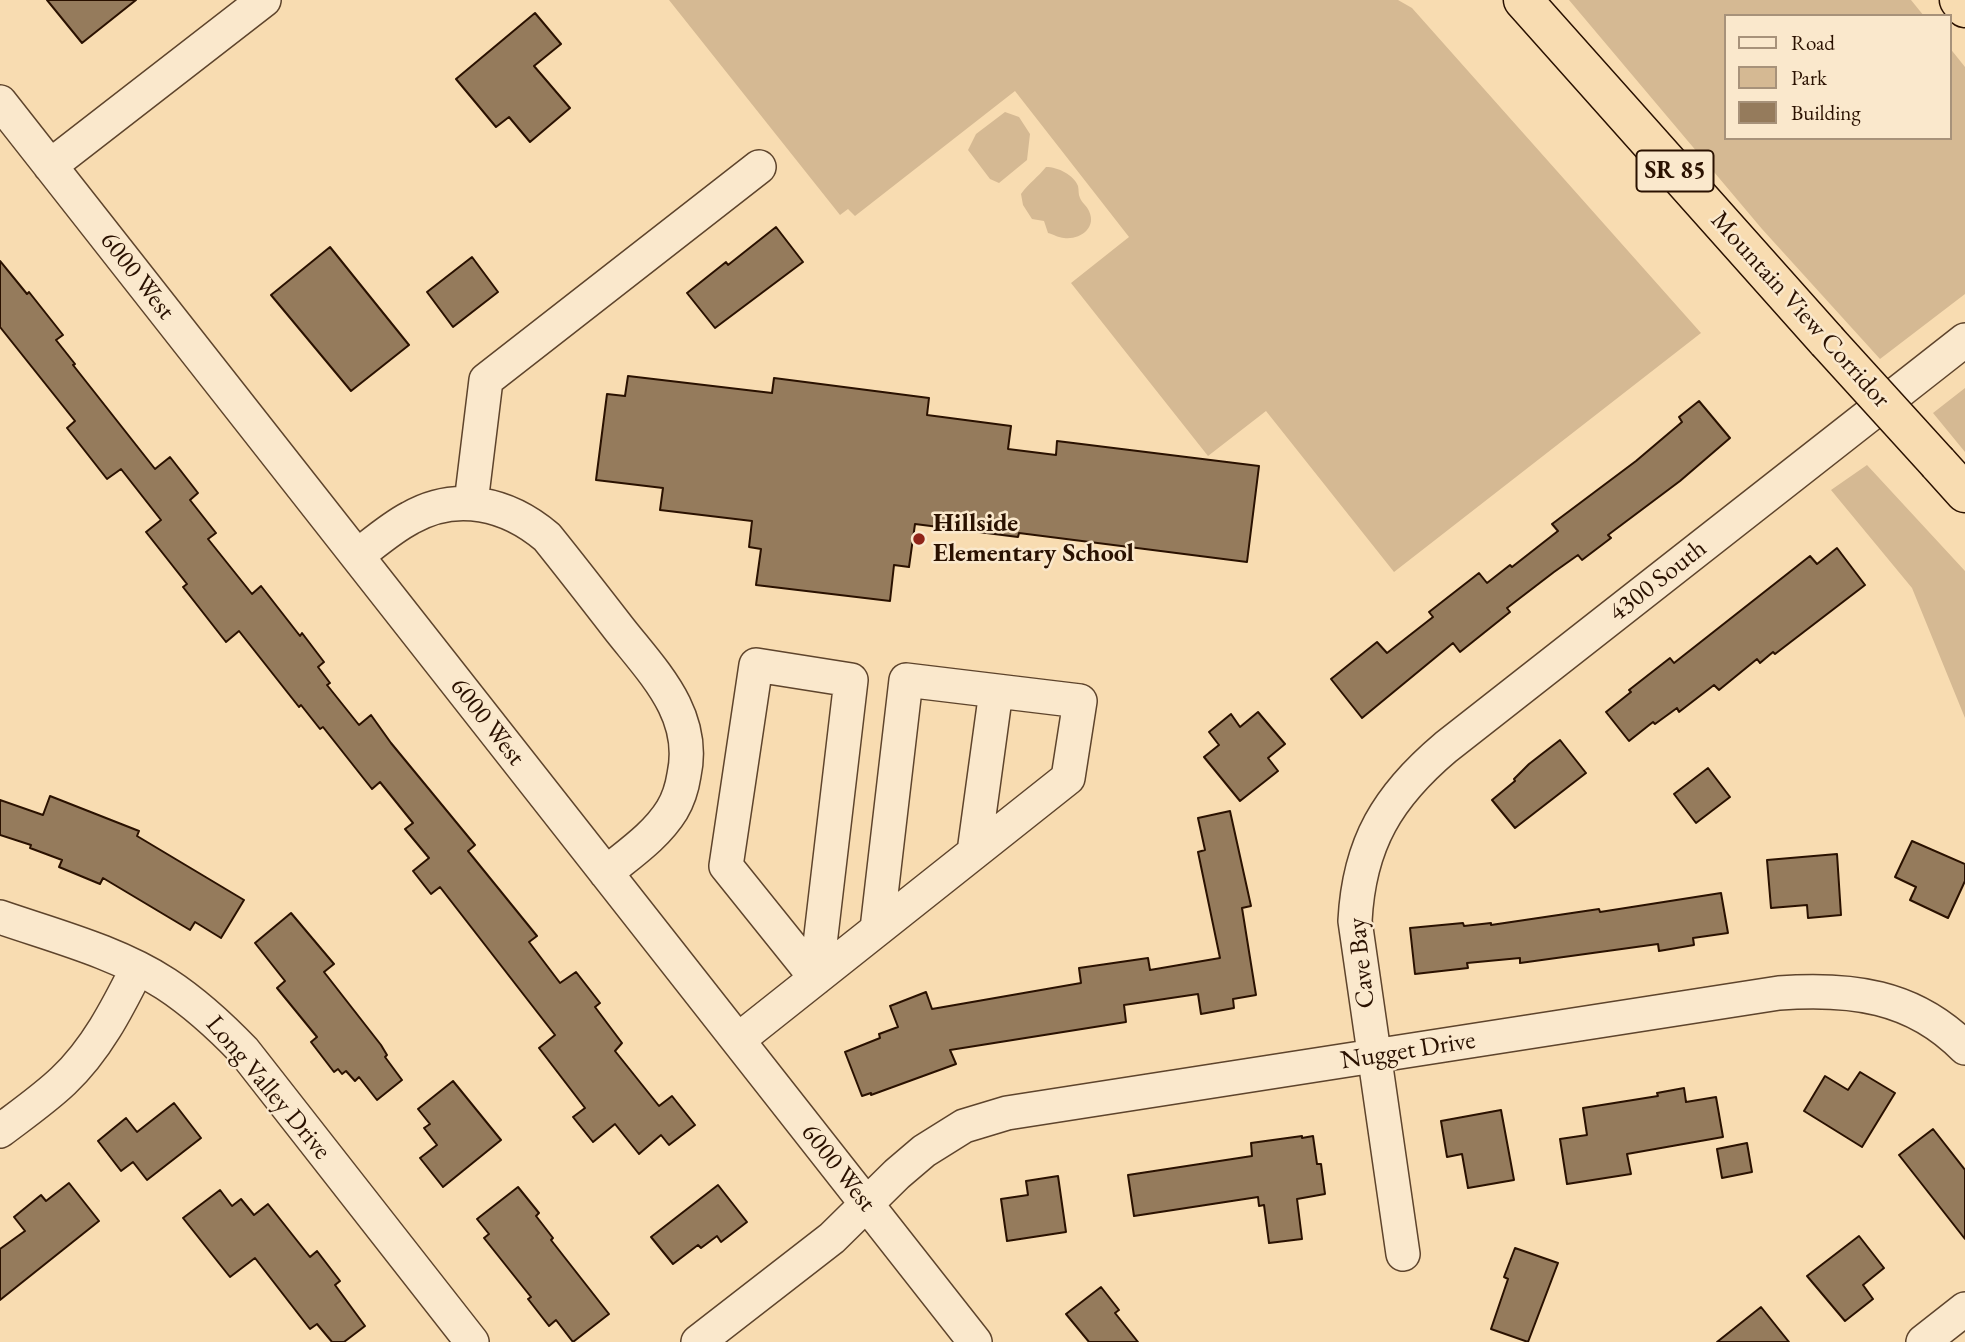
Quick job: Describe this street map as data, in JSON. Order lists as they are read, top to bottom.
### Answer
{
  "streets": {
    "highway": ["SR 85", "Mountain View Corridor"],
    "street": [
      "6000 West",
      "4300 South",
      "Cave Bay",
      "Nugget Drive",
      "Long Valley Drive"
    ]
  },
  "crossings": [
    ["6000 West", "Nugget Drive"],
    ["4300 South", "Cave Bay"],
    ["Cave Bay", "Nugget Drive"]
  ],
  "places": ["Hillside Elementary School"],
  "legend": ["Road", "Park", "Building"]
}
